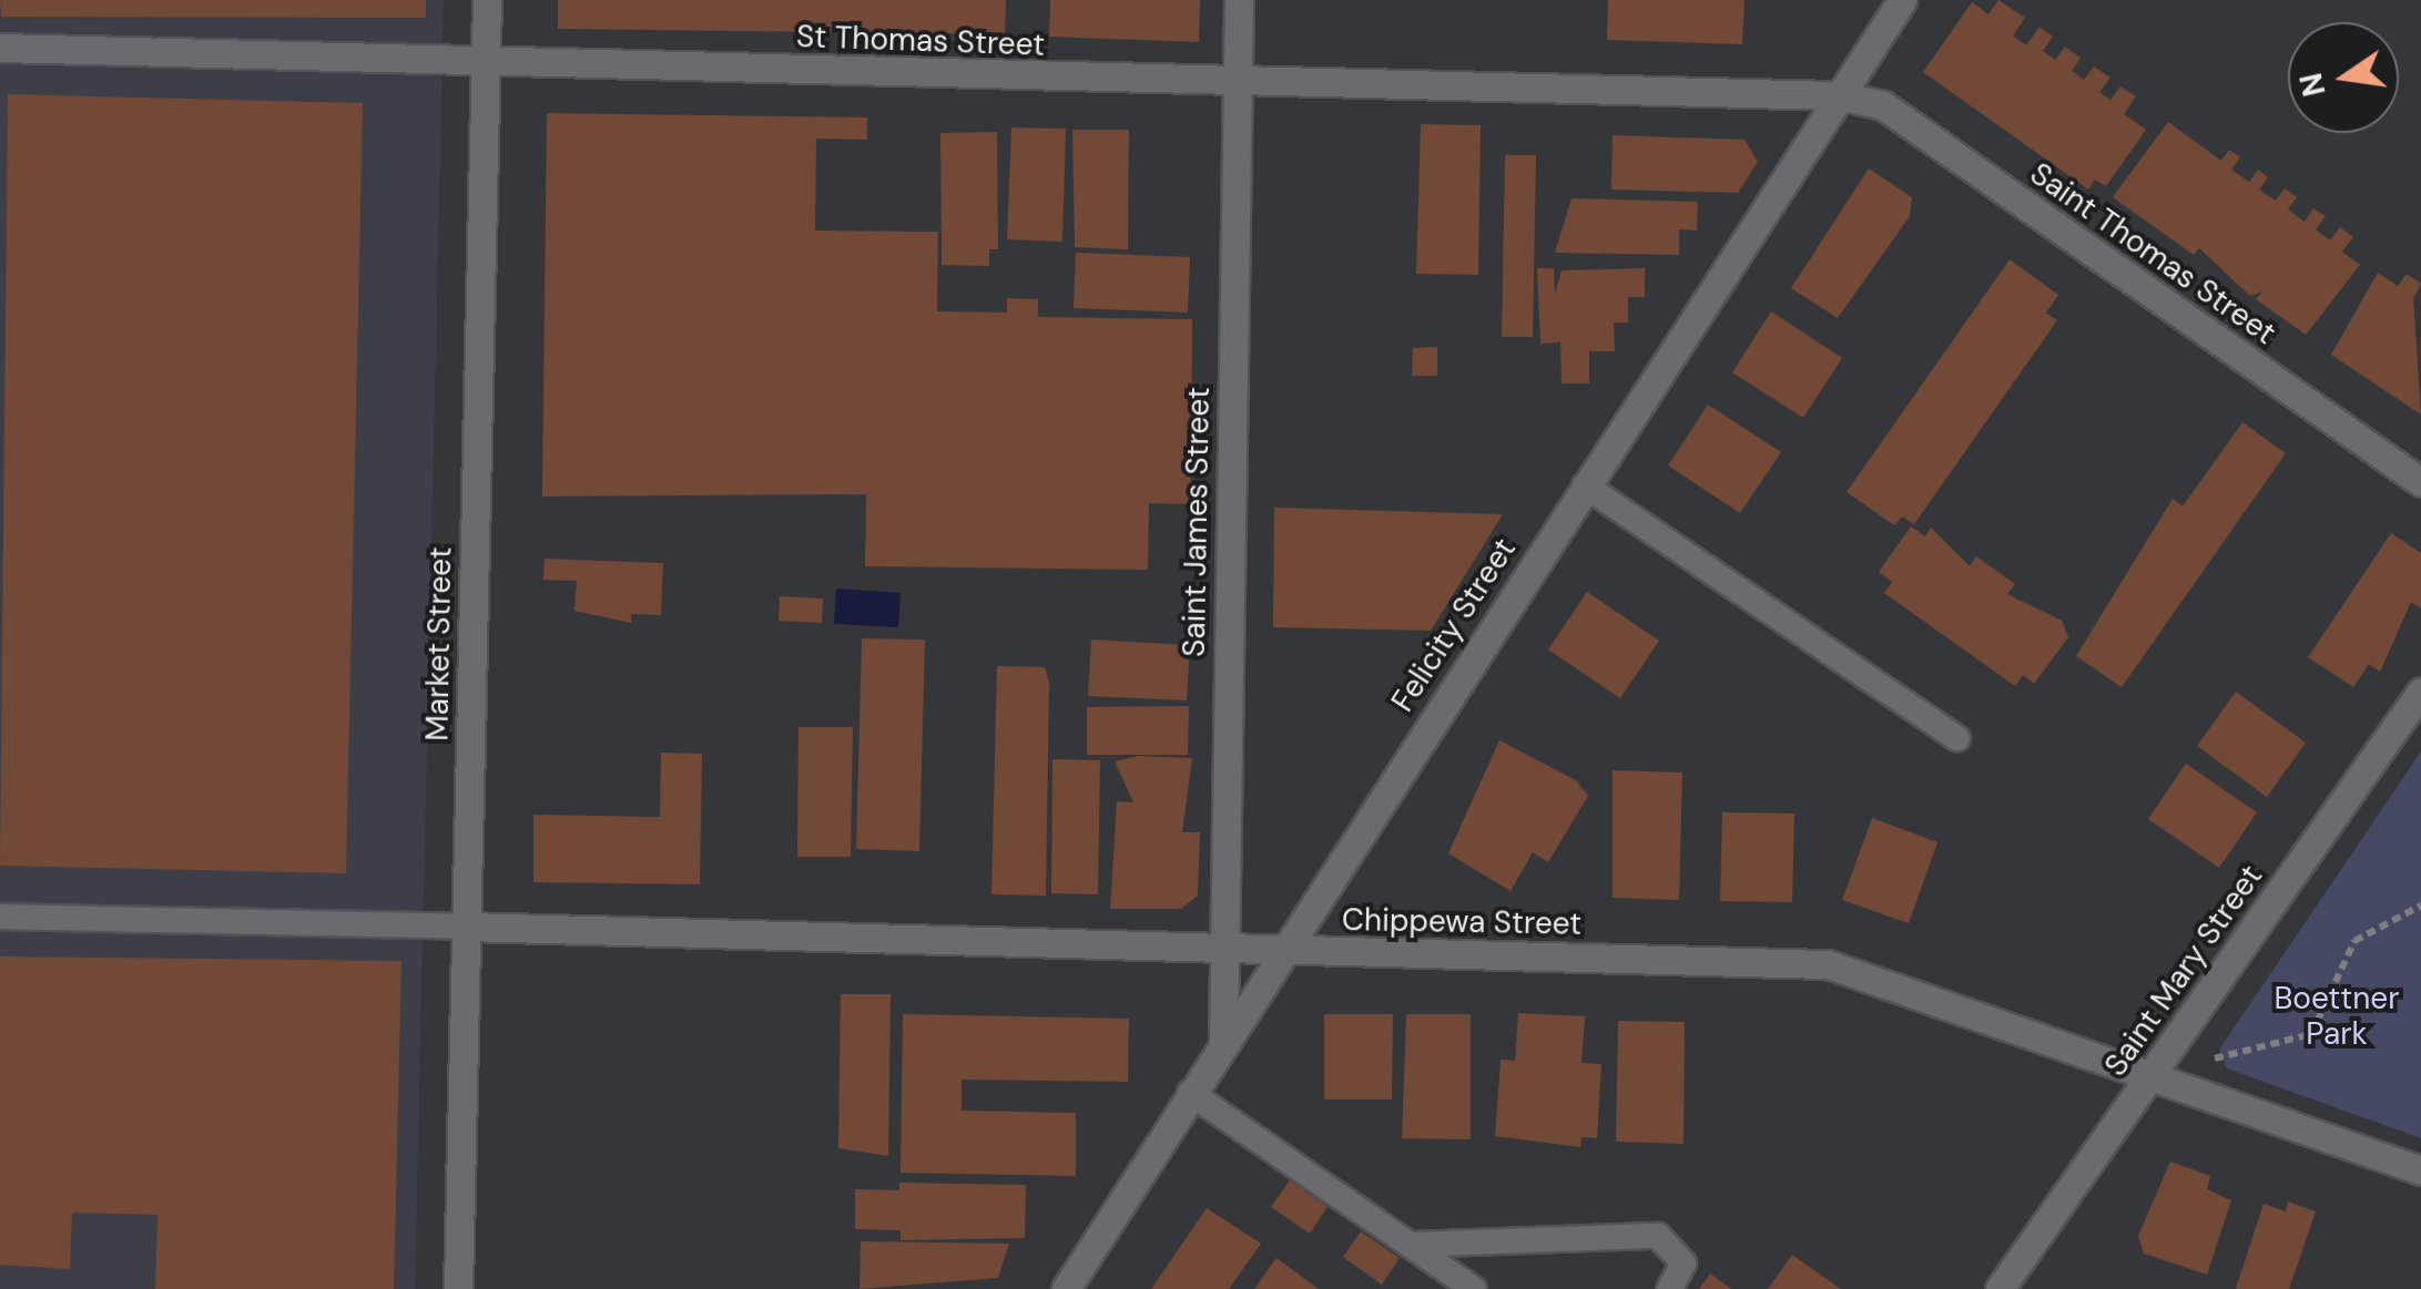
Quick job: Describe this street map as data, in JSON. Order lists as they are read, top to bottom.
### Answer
{
  "streets": {
    "street": [
      "St Thomas Street",
      "Saint Thomas Street",
      "Saint James Street",
      "Felicity Street",
      "Market Street",
      "Chippewa Street",
      "Saint Mary Street"
    ]
  },
  "crossings": [
    ["St Thomas Street", "Saint Thomas Street"],
    ["St Thomas Street", "Saint James Street"],
    ["St Thomas Street", "Felicity Street"],
    ["St Thomas Street", "Market Street"],
    ["Saint Thomas Street", "Felicity Street"],
    ["Saint James Street", "Felicity Street"],
    ["Saint James Street", "Chippewa Street"],
    ["Felicity Street", "Chippewa Street"],
    ["Market Street", "Chippewa Street"],
    ["Chippewa Street", "Saint Mary Street"]
  ],
  "parks": ["Boettner Park"],
  "north": "left"
}
